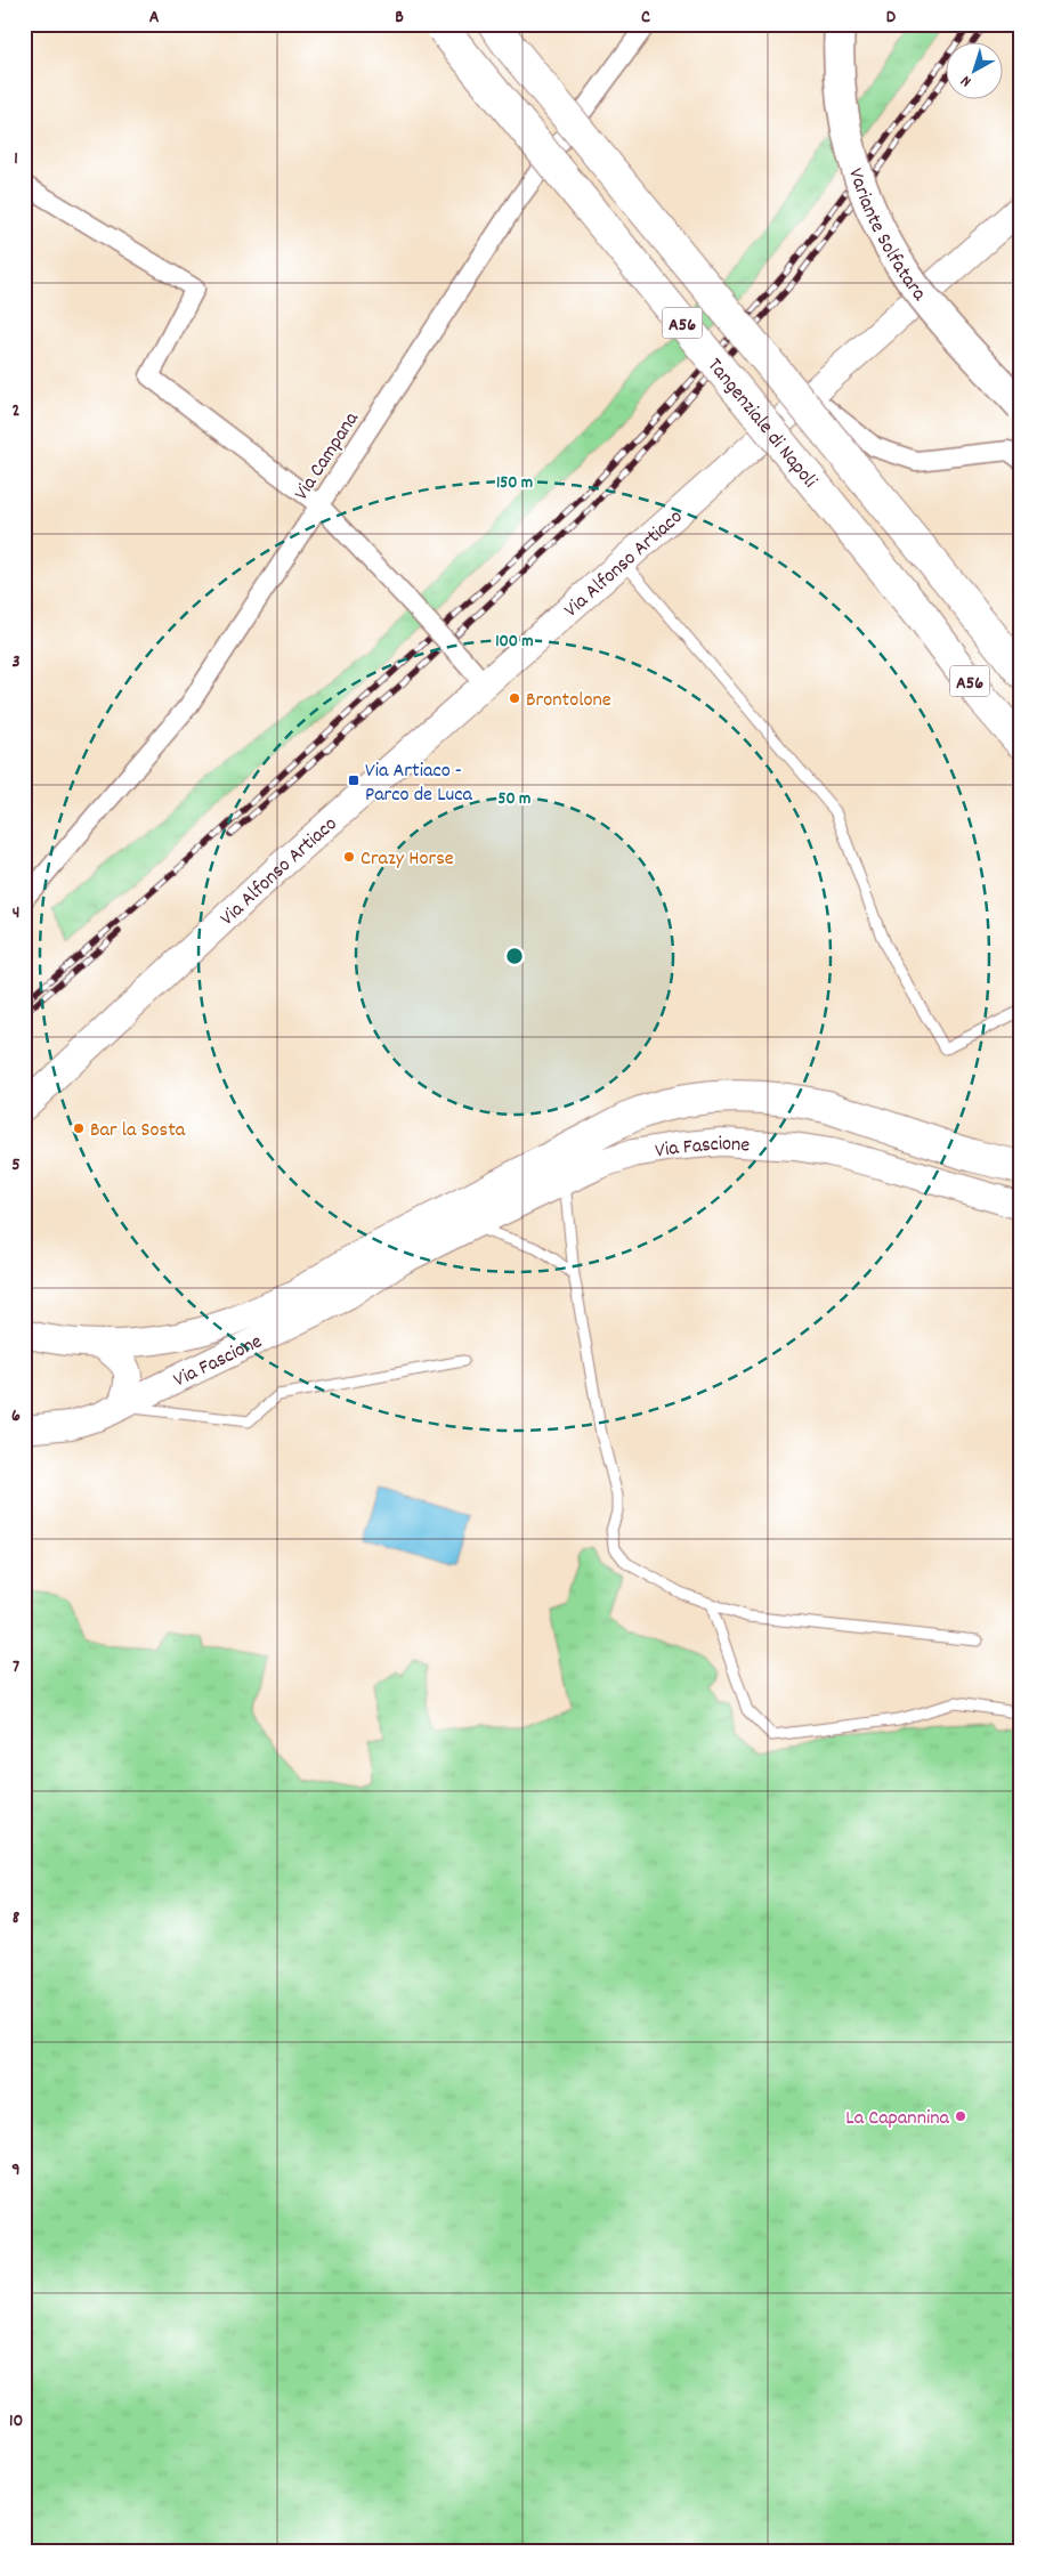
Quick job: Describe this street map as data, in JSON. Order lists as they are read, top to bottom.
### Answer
{
  "streets": {
    "highway": ["A56", "Tangenziale di Napoli"],
    "main road": ["Variante Solfatara", "Via Alfonso Artiaco", "Via Fascione"],
    "street": ["Via Campana"]
  },
  "places": {
    "other": [
      "Brontolone",
      "Crazy Horse",
      "Bar la Sosta",
      "La Capannina"
    ],
    "transit": ["Via Artiaco - Parco de Luca"]
  },
  "north": "bottom left",
  "grid": {
    "columns": [
      "A",
      "B",
      "C",
      "D"
    ],
    "rows": [
      "1",
      "2",
      "3",
      "4",
      "5",
      "6",
      "7",
      "8",
      "9",
      "10"
    ]
  },
  "rings": ["150 m", "100 m", "50 m"]
}
